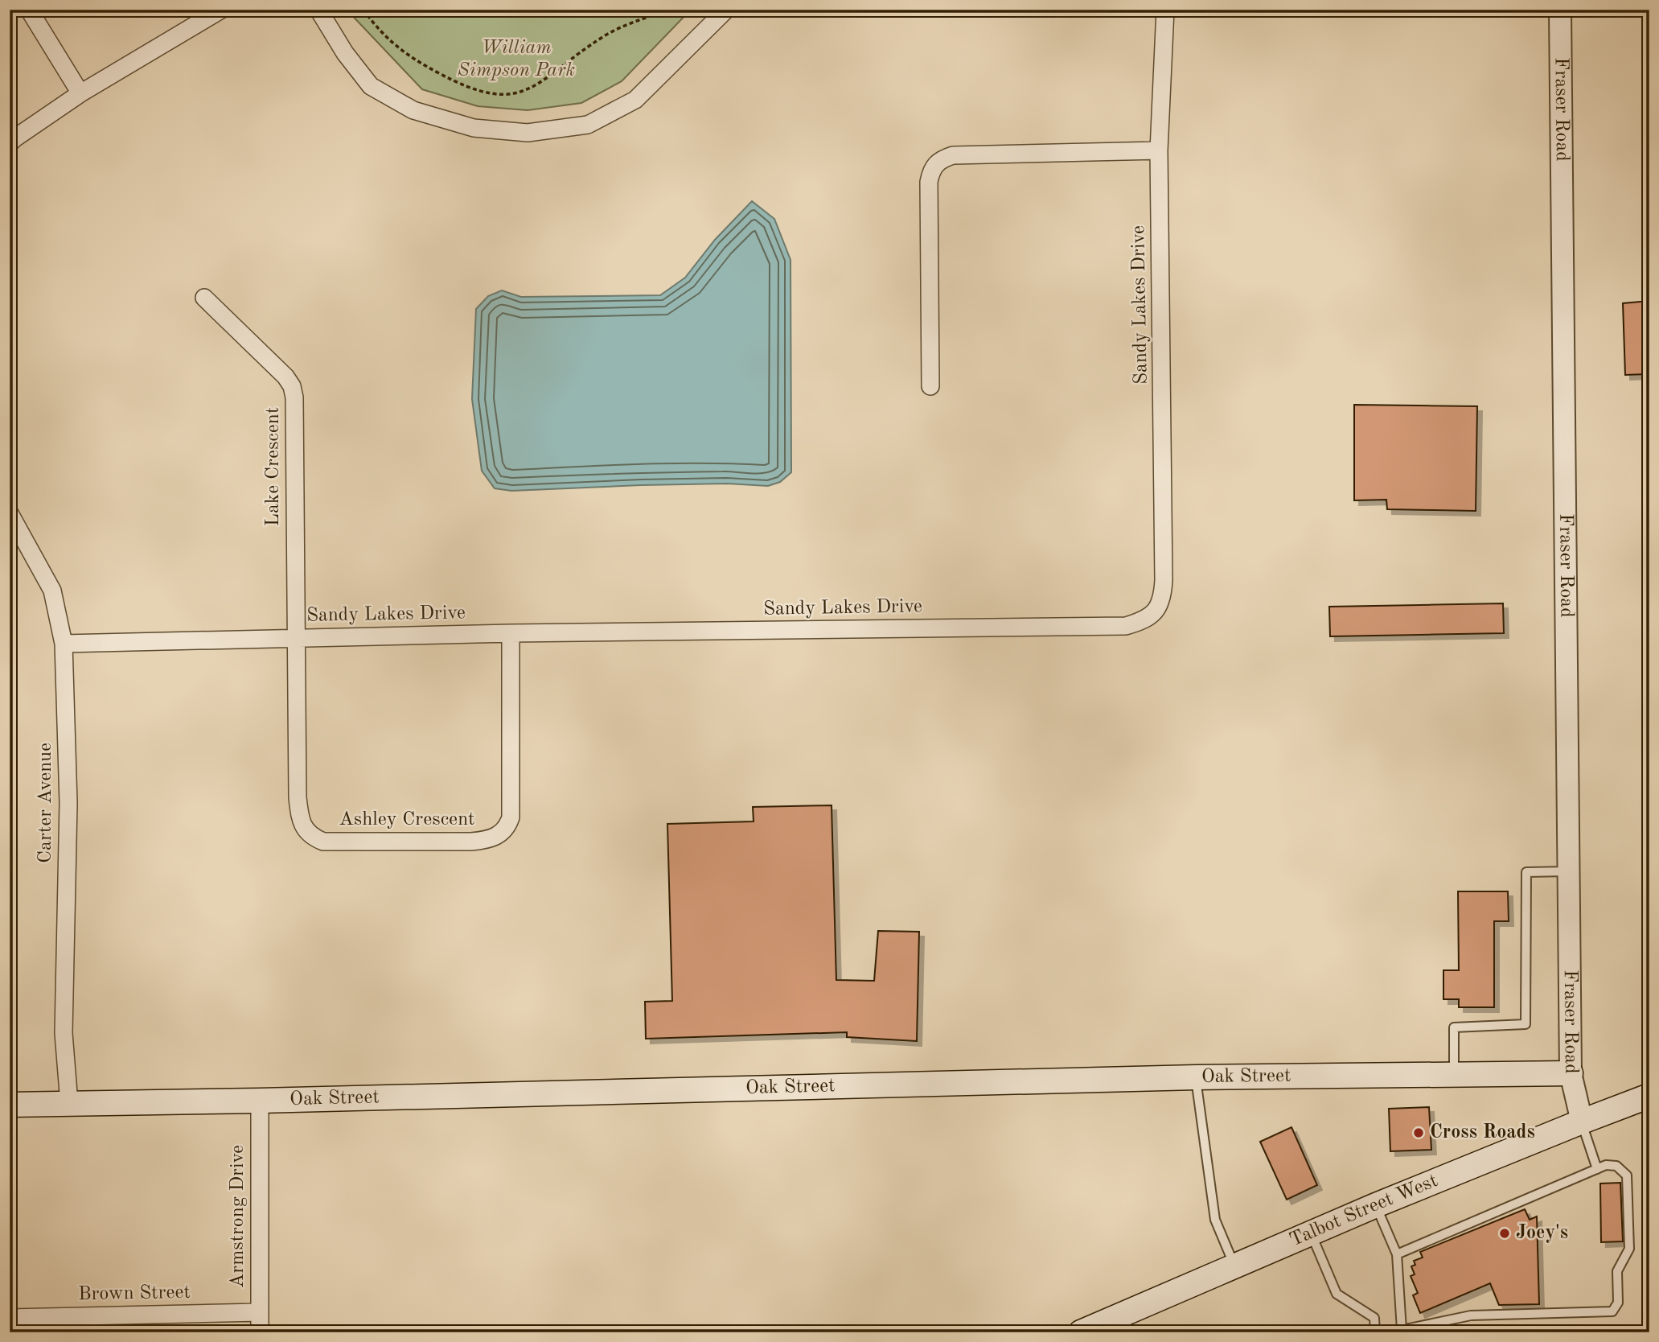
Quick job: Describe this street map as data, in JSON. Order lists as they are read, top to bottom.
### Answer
{
  "streets": {
    "main road": ["Oak Street", "Talbot Street West"],
    "street": [
      "Fraser Road",
      "Sandy Lakes Drive",
      "Lake Crescent",
      "Carter Avenue",
      "Ashley Crescent",
      "Armstrong Drive",
      "Brown Street"
    ]
  },
  "crossings": [
    ["Fraser Road", "Oak Street"],
    ["Fraser Road", "Talbot Street West"],
    ["Sandy Lakes Drive", "Lake Crescent"],
    ["Sandy Lakes Drive", "Carter Avenue"],
    ["Sandy Lakes Drive", "Ashley Crescent"],
    ["Lake Crescent", "Ashley Crescent"],
    ["Carter Avenue", "Oak Street"],
    ["Oak Street", "Armstrong Drive"],
    ["Armstrong Drive", "Brown Street"]
  ],
  "parks": ["William Simpson Park"],
  "places": ["Cross Roads", "Joey's"]
}
